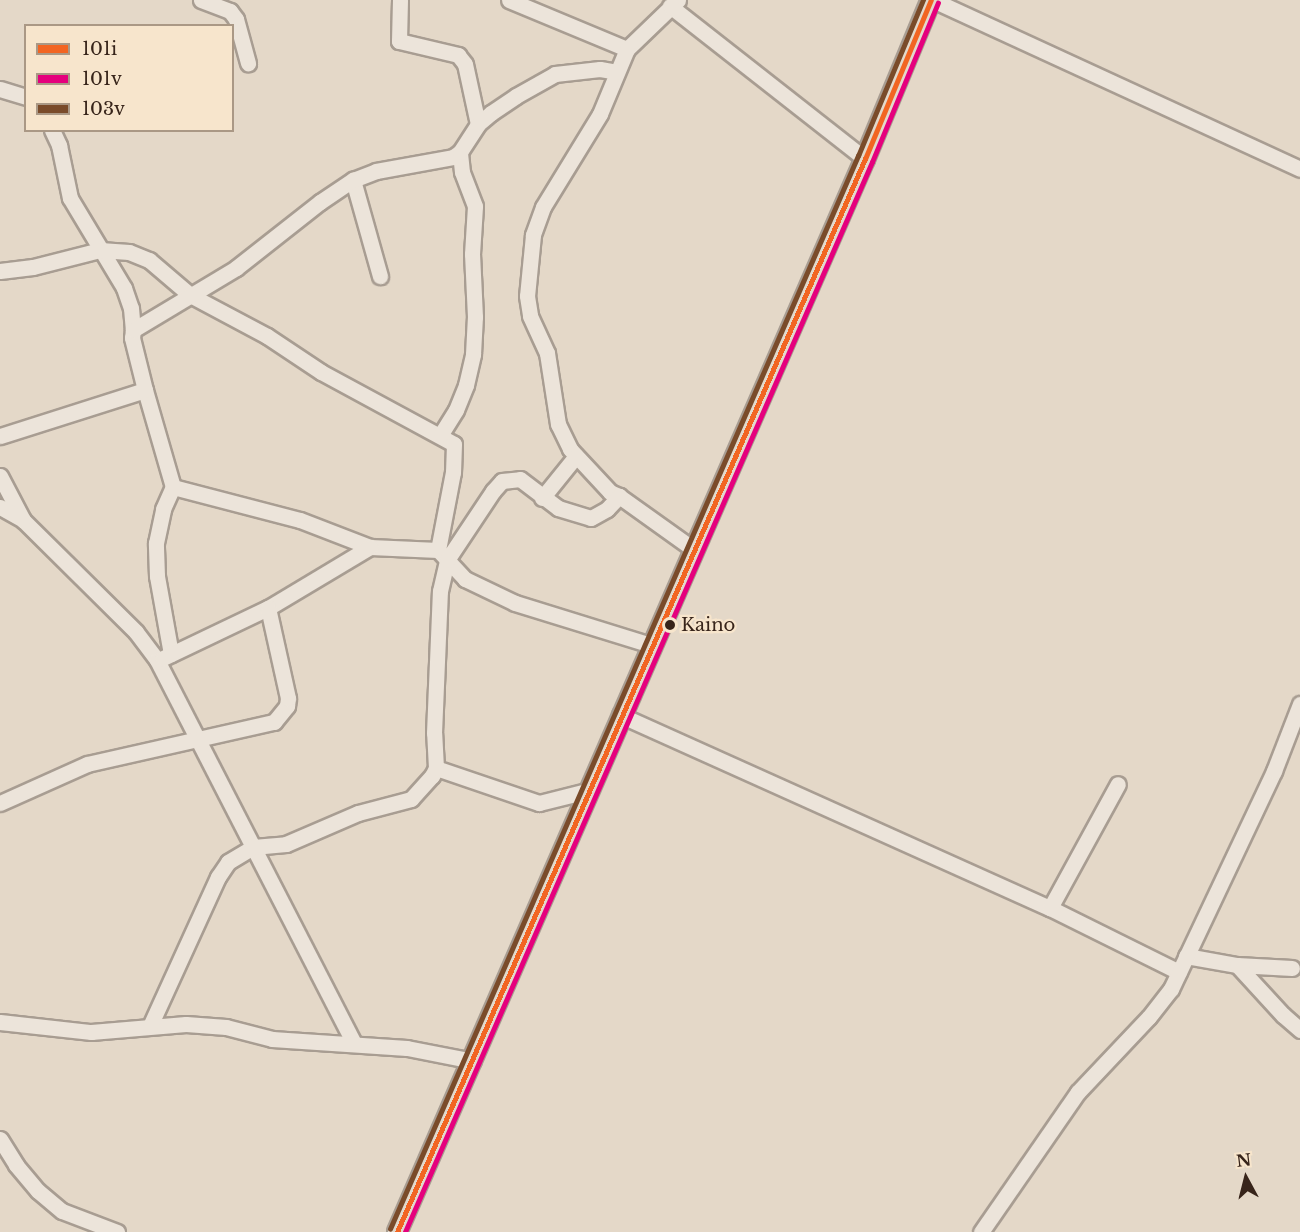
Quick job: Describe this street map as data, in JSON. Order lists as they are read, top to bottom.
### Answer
{
  "places": ["Kaino"],
  "lines": ["transit line 101i", "transit line 103v", "transit line 101v"],
  "legend": ["101i", "101v", "103v"],
  "north": "top"
}
